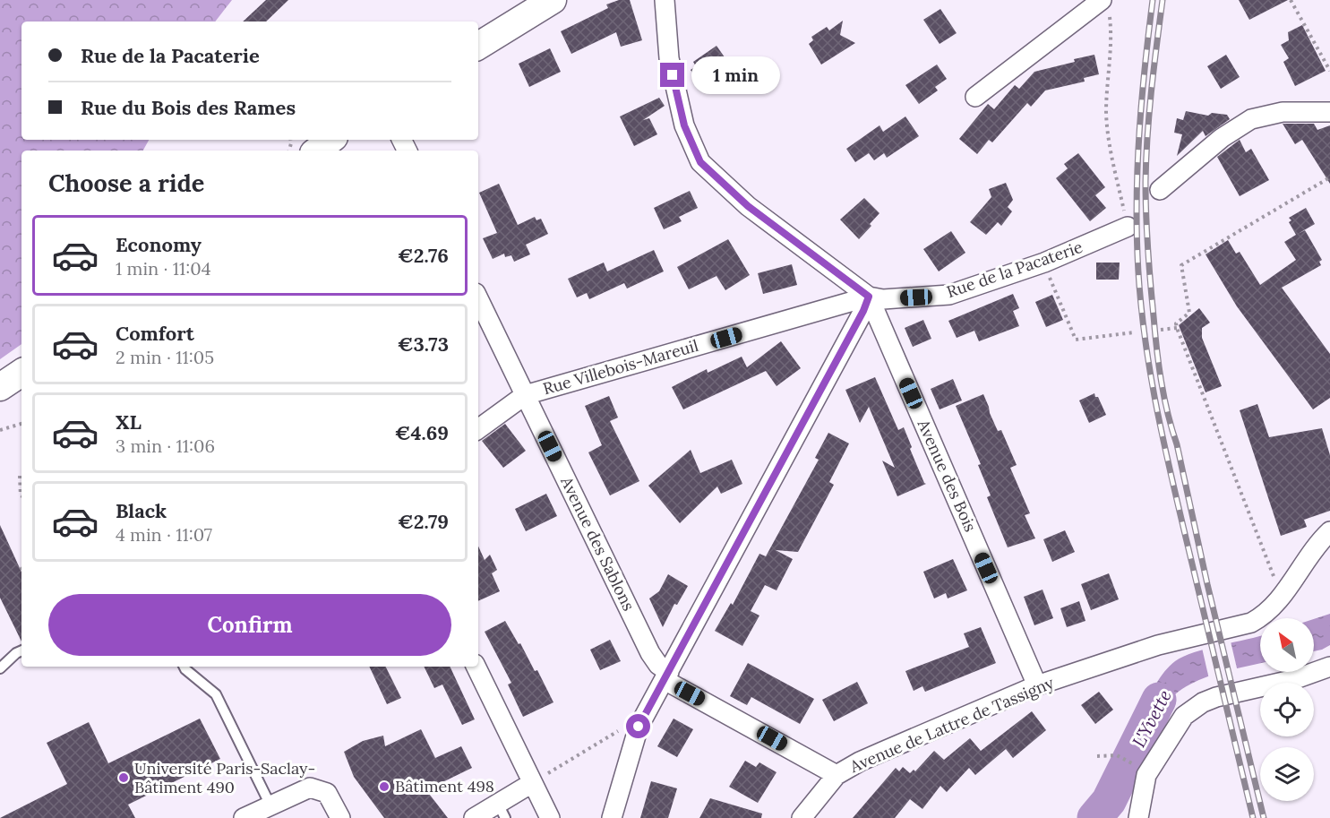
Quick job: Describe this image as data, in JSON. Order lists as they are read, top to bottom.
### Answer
{
  "streets": {
    "street": [
      "Rue de la Pacaterie",
      "Rue Villebois-Mareuil",
      "Avenue des Bois",
      "Avenue des Sablons",
      "Avenue de Lattre de Tassigny"
    ]
  },
  "crossings": [
    ["Rue de la Pacaterie", "Rue Villebois-Mareuil"],
    ["Rue de la Pacaterie", "Avenue des Bois"],
    ["Rue Villebois-Mareuil", "Avenue des Bois"],
    ["Rue Villebois-Mareuil", "Avenue des Sablons"],
    ["Avenue des Bois", "Avenue de Lattre de Tassigny"],
    ["Avenue des Sablons", "Avenue de Lattre de Tassigny"]
  ],
  "water": ["L'Yvette"],
  "places": ["Université Paris-Saclay- Bâtiment 490", "Bâtiment 498"],
  "north": "top left",
  "page": {
    "banner": ["Rue de la Pacaterie", "Rue du Bois des Rames"],
    "bubble": "1 min",
    "heading": "Choose a ride",
    "list": [
      {
        "name": "Economy",
        "note": "1 min · 11:04",
        "value": "€2.76"
      },
      {
        "name": "Comfort",
        "note": "2 min · 11:05",
        "value": "€3.73"
      },
      {
        "name": "XL",
        "note": "3 min · 11:06",
        "value": "€4.69"
      },
      {
        "name": "Black",
        "note": "4 min · 11:07",
        "value": "€2.79"
      }
    ],
    "buttons": "Confirm"
  }
}
